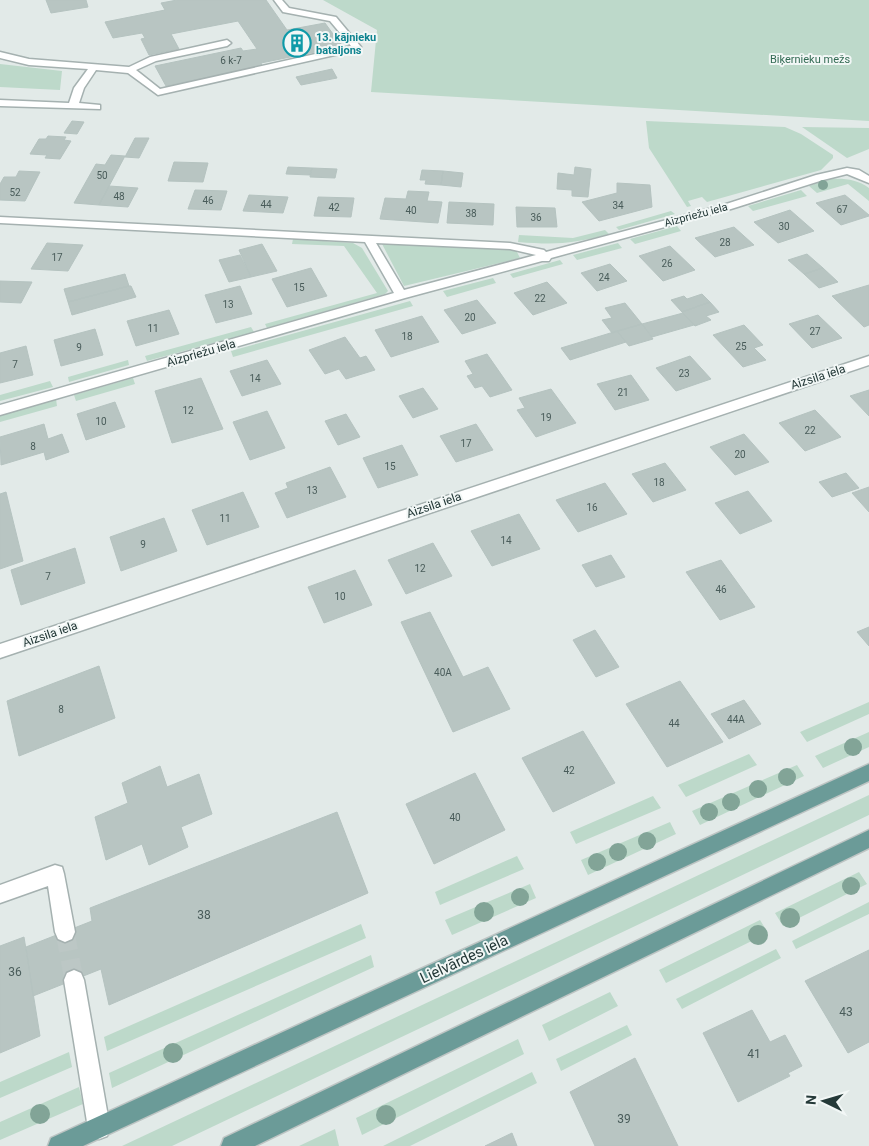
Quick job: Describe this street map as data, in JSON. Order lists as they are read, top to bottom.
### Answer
{
  "streets": {
    "main road": ["Lielvārdes iela"],
    "street": ["Aizpriežu iela", "Aizsila iela"]
  },
  "parks": ["Biķernieku mežs"],
  "places": {
    "building": ["13. kājnieku bataljons"]
  },
  "house_numbers": [
    "6 k-7",
    "50",
    "52",
    "48",
    "46",
    "44",
    "34",
    "42",
    "67",
    "40",
    "38",
    "36",
    "30",
    "28",
    "17",
    "26",
    "24",
    "15",
    "22",
    "13",
    "20",
    "11",
    "27",
    "18",
    "25",
    "9",
    "7",
    "23",
    "14",
    "21",
    "12",
    "19",
    "10",
    "22",
    "17",
    "8",
    "20",
    "15",
    "18",
    "13",
    "16",
    "11",
    "14",
    "9",
    "12",
    "7",
    "46",
    "10",
    "40A",
    "8",
    "44A",
    "44",
    "42",
    "40",
    "38",
    "36",
    "43",
    "41",
    "39"
  ],
  "north": "left"
}
